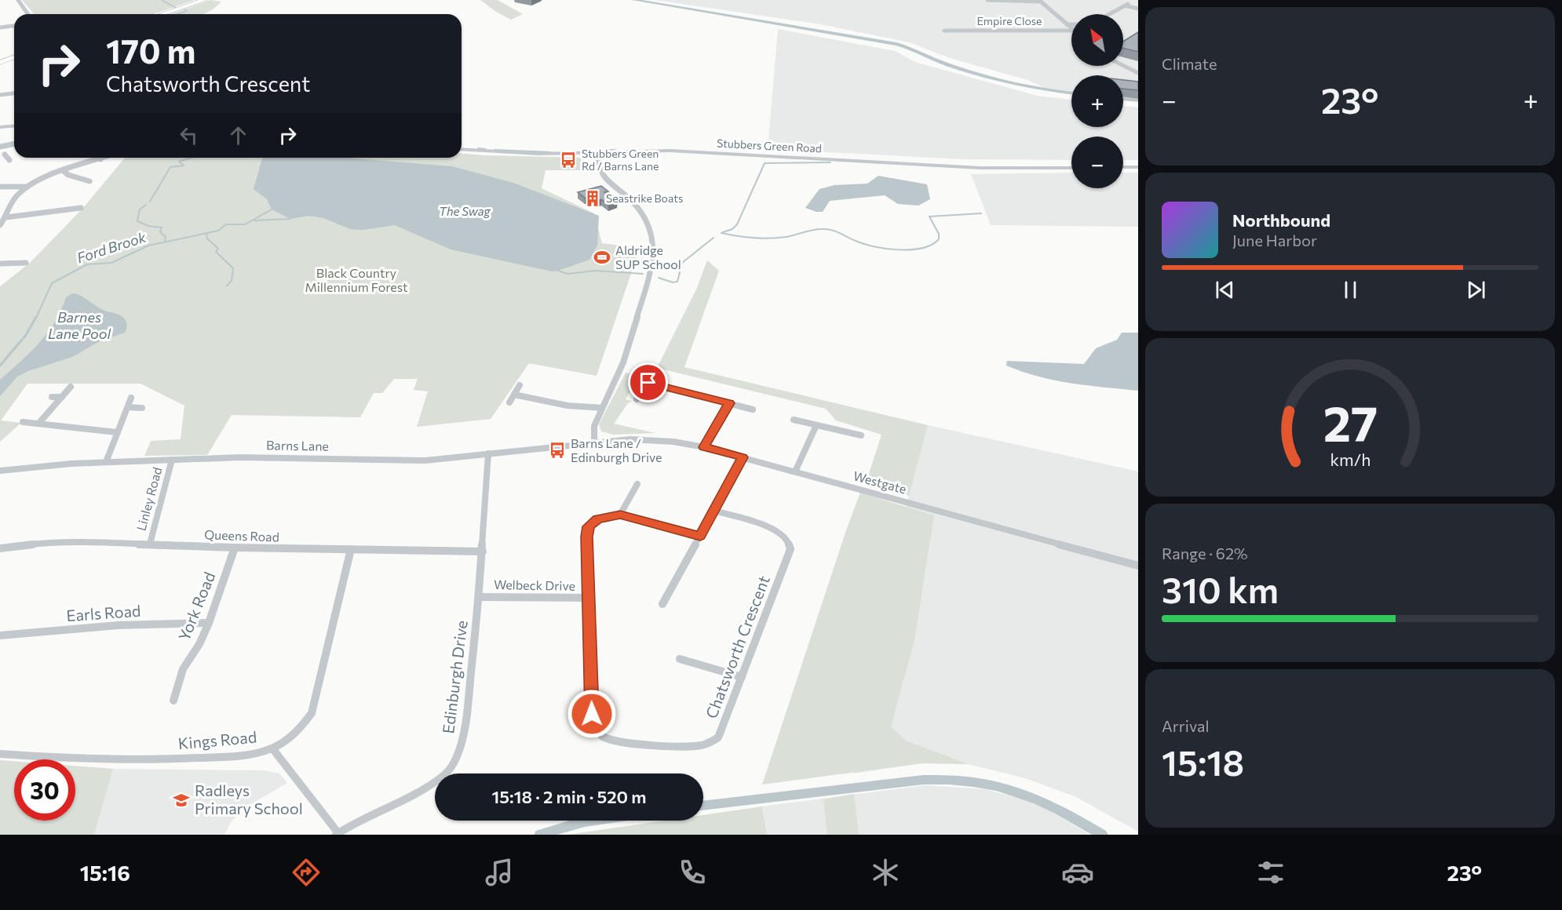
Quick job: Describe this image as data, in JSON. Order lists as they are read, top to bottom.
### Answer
{
  "streets": {
    "street": [
      "Empire Close",
      "Stubbers Green Road",
      "Barns Lane",
      "Westgate",
      "Linley Road",
      "Queens Road",
      "Welbeck Drive",
      "York Road",
      "Earls Road",
      "Chatsworth Crescent",
      "Edinburgh Drive",
      "Kings Road"
    ]
  },
  "crossings": [
    ["Barns Lane", "Westgate"],
    ["Barns Lane", "Linley Road"],
    ["Barns Lane", "Edinburgh Drive"],
    ["Linley Road", "Queens Road"],
    ["Queens Road", "York Road"],
    ["Queens Road", "Edinburgh Drive"],
    ["Queens Road", "Kings Road"],
    ["Welbeck Drive", "Chatsworth Crescent"],
    ["Welbeck Drive", "Edinburgh Drive"],
    ["York Road", "Earls Road"]
  ],
  "water": ["The Swag", "Ford Brook", "Barnes Lane Pool"],
  "parks": ["Black Country Millennium Forest"],
  "places": {
    "bus stop": ["Stubbers Green Rd / Barns Lane", "Barns Lane / Edinburgh Drive"],
    "building": ["Seastrike Boats"],
    "sports": ["Aldridge SUP School"],
    "school or university": ["Radleys Primary School"]
  },
  "north": "top left",
  "page": {
    "tile": [
      "Climate",
      ["Range · 62%", "310 km"],
      ["Arrival", "15:18"]
    ],
    "map_buttons": ["+", "−"],
    "turn": ["170 m", "Chatsworth Crescent"],
    "heat": ["−", "23°", "+"],
    "song": ["Northbound", "June Harbor"],
    "limit": "30",
    "trip": "15:18 · 2 min · 520 m",
    "tabs": ["15:16", "23°"],
    "gauge": ["27", "km/h"]
  }
}
